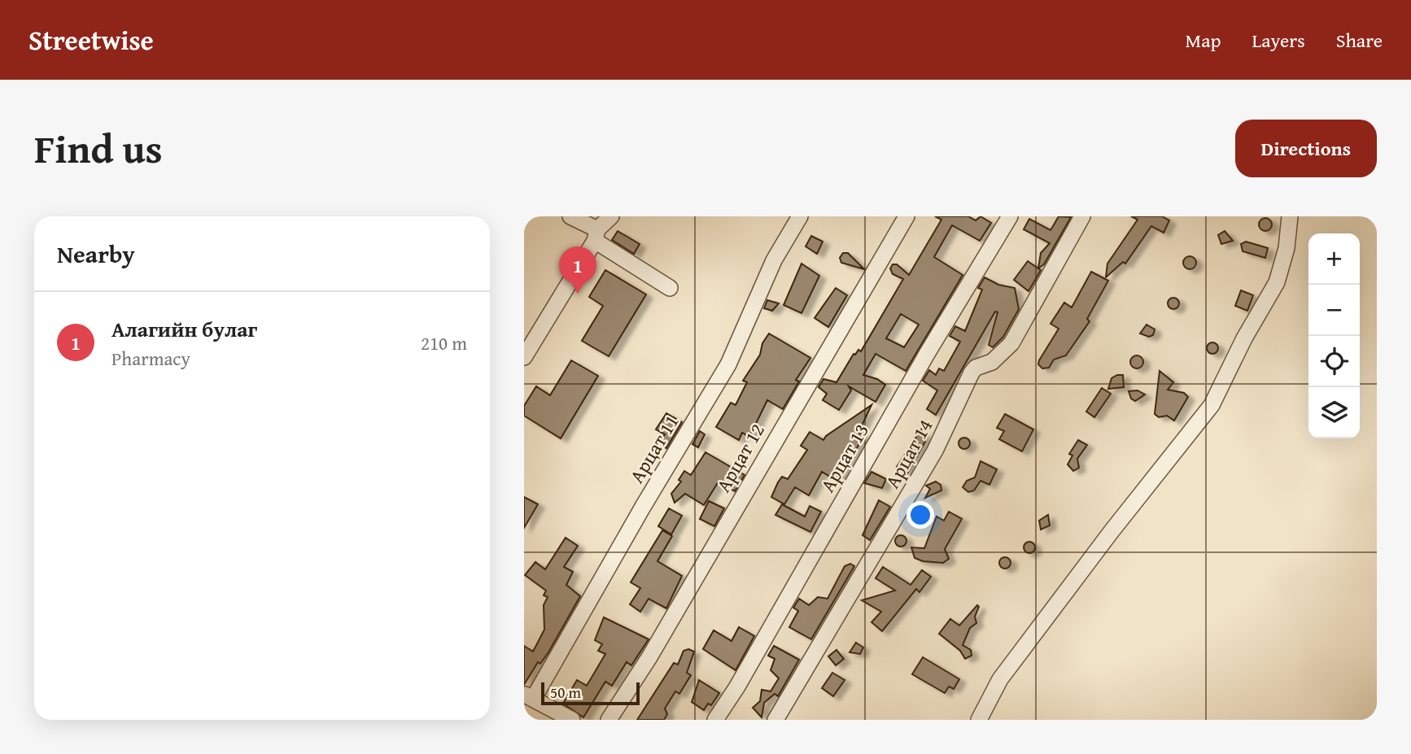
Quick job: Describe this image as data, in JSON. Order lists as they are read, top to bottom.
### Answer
{
  "streets": {
    "street": [
      "Арцат 11",
      "Арцат 14",
      "Арцат 12",
      "Арцат 13"
    ]
  },
  "scale_bar": "50 m",
  "page": {
    "header": "Streetwise",
    "nav": ["Map", "Layers", "Share"],
    "title": "Find us",
    "buttons": "Directions",
    "heading": "Nearby",
    "map_buttons": ["+", "−"],
    "pins": "1",
    "list": [
      {
        "mark": "1",
        "name": "Алагийн булаг",
        "note": "Pharmacy",
        "value": "210 m"
      }
    ],
    "scale": "50 m"
  }
}
